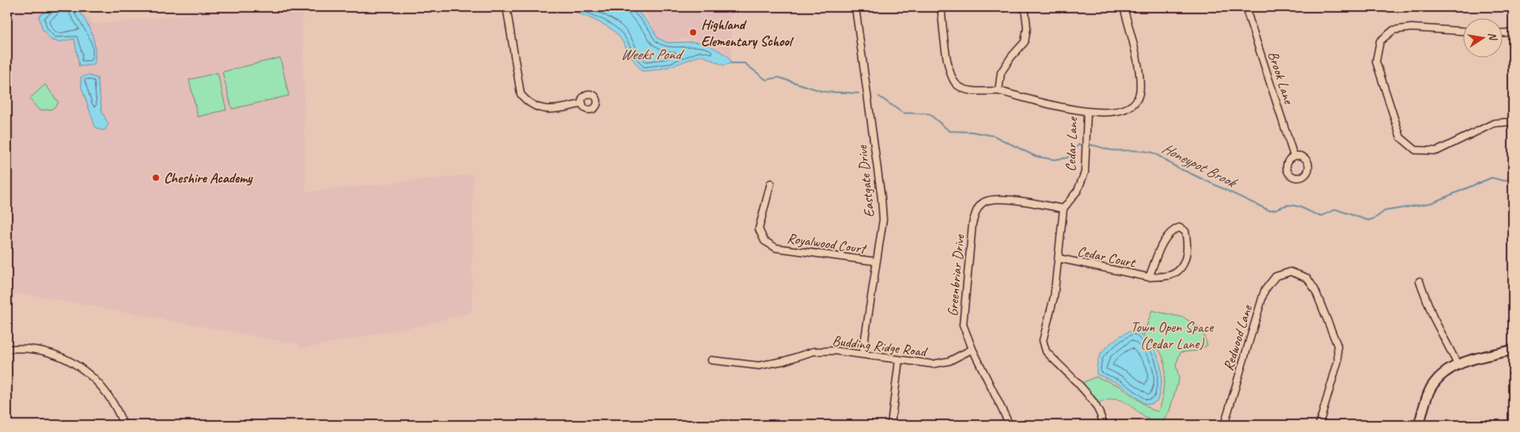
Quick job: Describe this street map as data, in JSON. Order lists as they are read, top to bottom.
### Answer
{
  "streets": {
    "street": [
      "Brook Lane",
      "Cedar Lane",
      "Eastgate Drive",
      "Royalwood Court",
      "Cedar Court",
      "Greenbriar Drive",
      "Redwood Lane",
      "Budding Ridge Road"
    ]
  },
  "crossings": [
    ["Cedar Lane", "Greenbriar Drive"],
    ["Eastgate Drive", "Royalwood Court"],
    ["Eastgate Drive", "Budding Ridge Road"],
    ["Greenbriar Drive", "Budding Ridge Road"]
  ],
  "water": ["Weeks Pond", "Honeypot Brook"],
  "parks": ["Town Open Space (Cedar Lane)"],
  "places": ["Highland Elementary School", "Cheshire Academy"],
  "north": "right"
}
